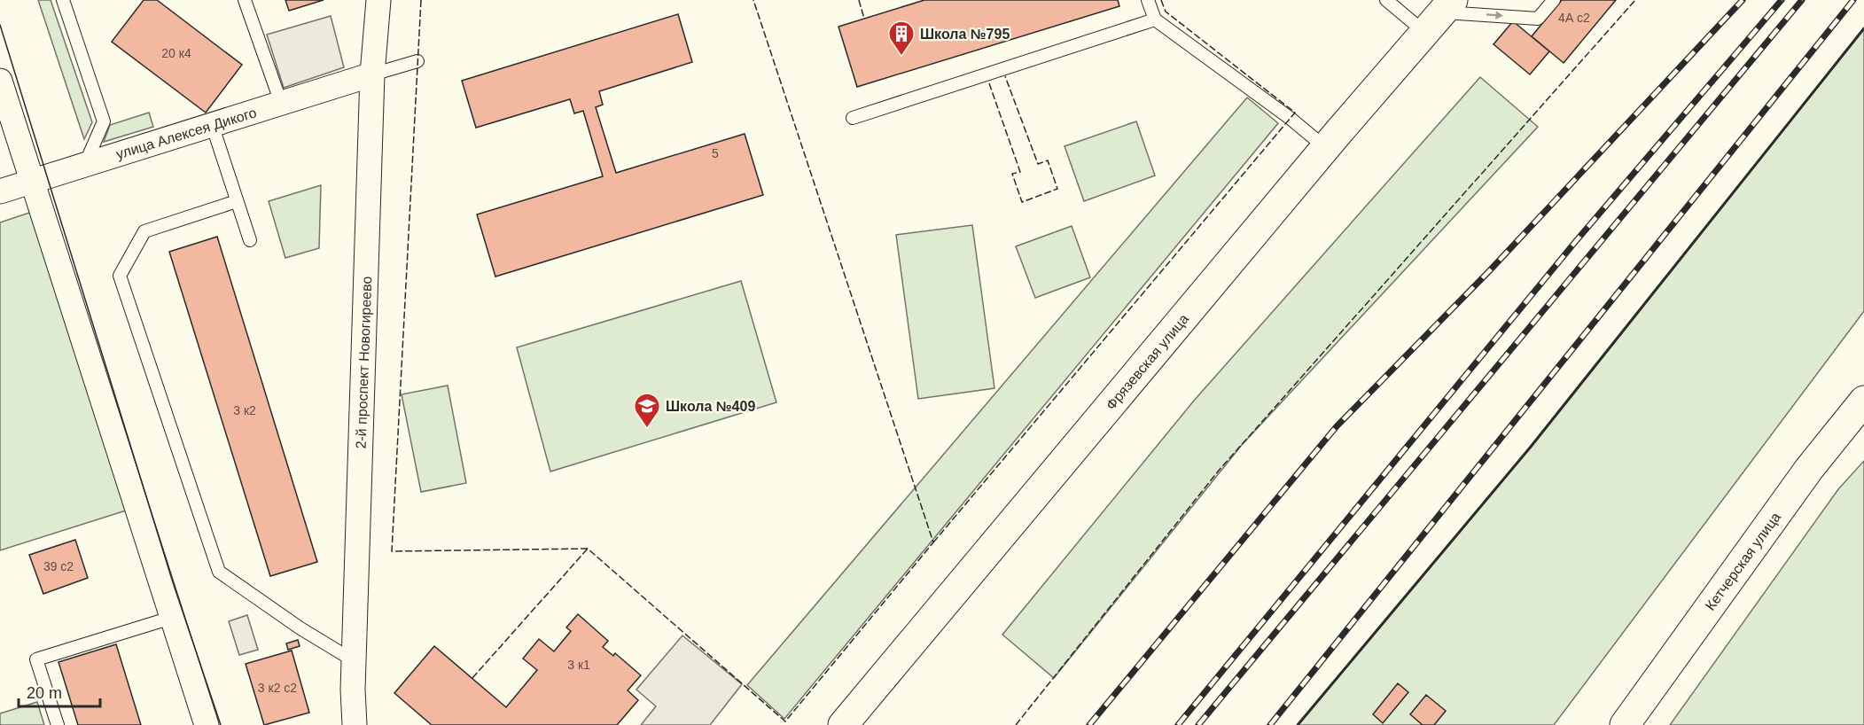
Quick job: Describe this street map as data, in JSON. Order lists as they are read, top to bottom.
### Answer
{
  "streets": {
    "main road": ["Фрязевская улица", "Кетчерская улица"],
    "street": ["улица Алексея Дикого", "2-й проспект Новогиреево"]
  },
  "crossings": [
    ["улица Алексея Дикого", "2-й проспект Новогиреево"]
  ],
  "places": {
    "building": ["Школа №795"],
    "school or university": ["Школа №409"]
  },
  "house_numbers": [
    "4А с2",
    "20 к4",
    "5",
    "3 к2",
    "39 с2",
    "3 к1",
    "3 к2 с2"
  ],
  "scale_bar": "20 m"
}
